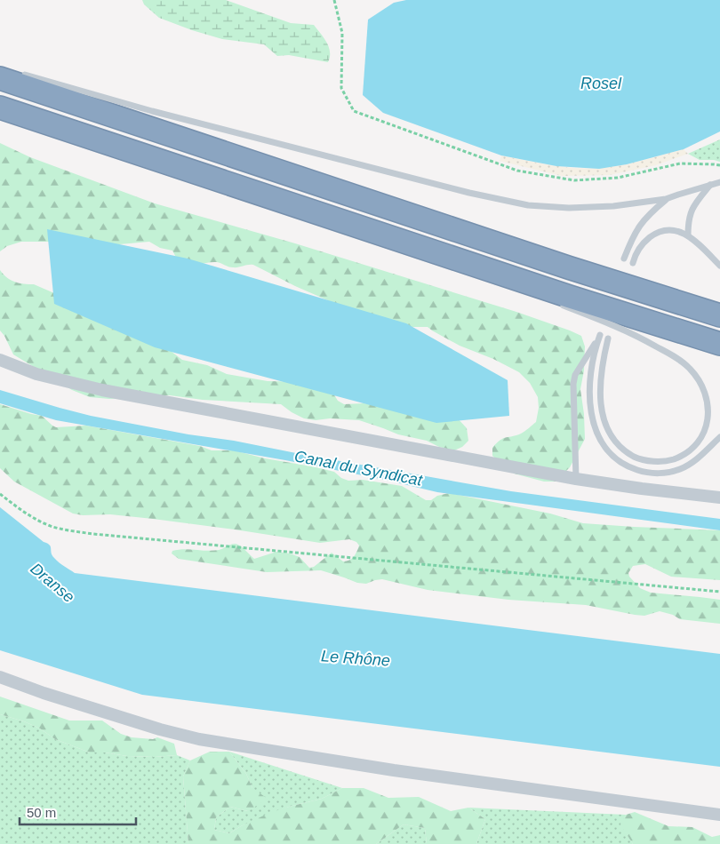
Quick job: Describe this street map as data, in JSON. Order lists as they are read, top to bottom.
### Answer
{
  "water": [
    "Rosel",
    "Canal du Syndicat",
    "Dranse",
    "Le Rhône"
  ],
  "scale_bar": "50 m"
}
